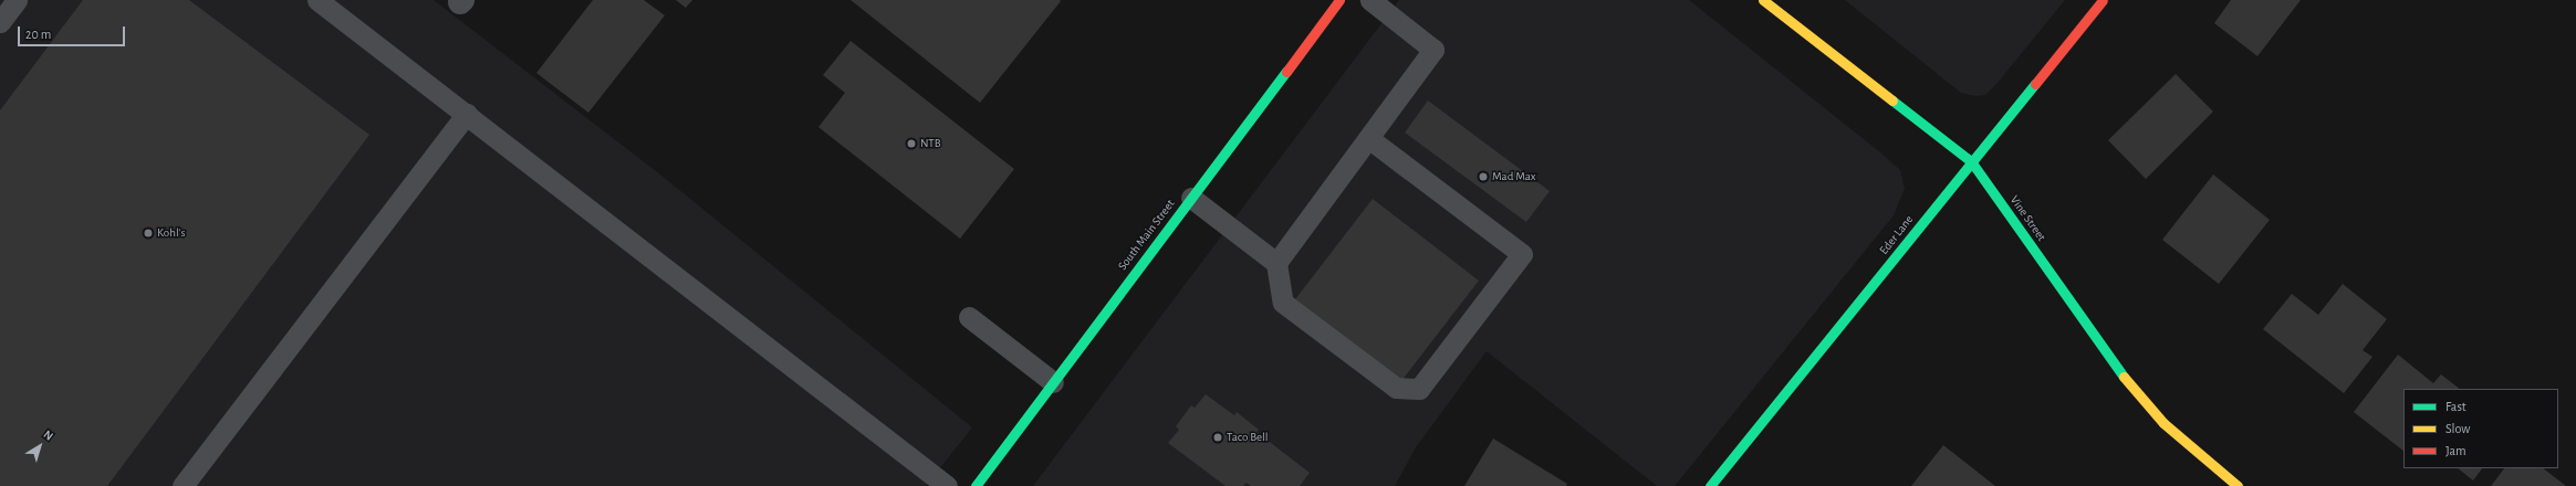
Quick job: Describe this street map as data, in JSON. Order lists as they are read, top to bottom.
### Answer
{
  "streets": {
    "street": ["Vine Street", "South Main Street", "Eder Lane"]
  },
  "crossings": [
    ["Vine Street", "Eder Lane"]
  ],
  "places": [
    "NTB",
    "Mad Max",
    "Kohl's",
    "Taco Bell"
  ],
  "legend": ["Fast", "Slow", "Jam"],
  "scale_bar": "20 m",
  "north": "top right"
}
